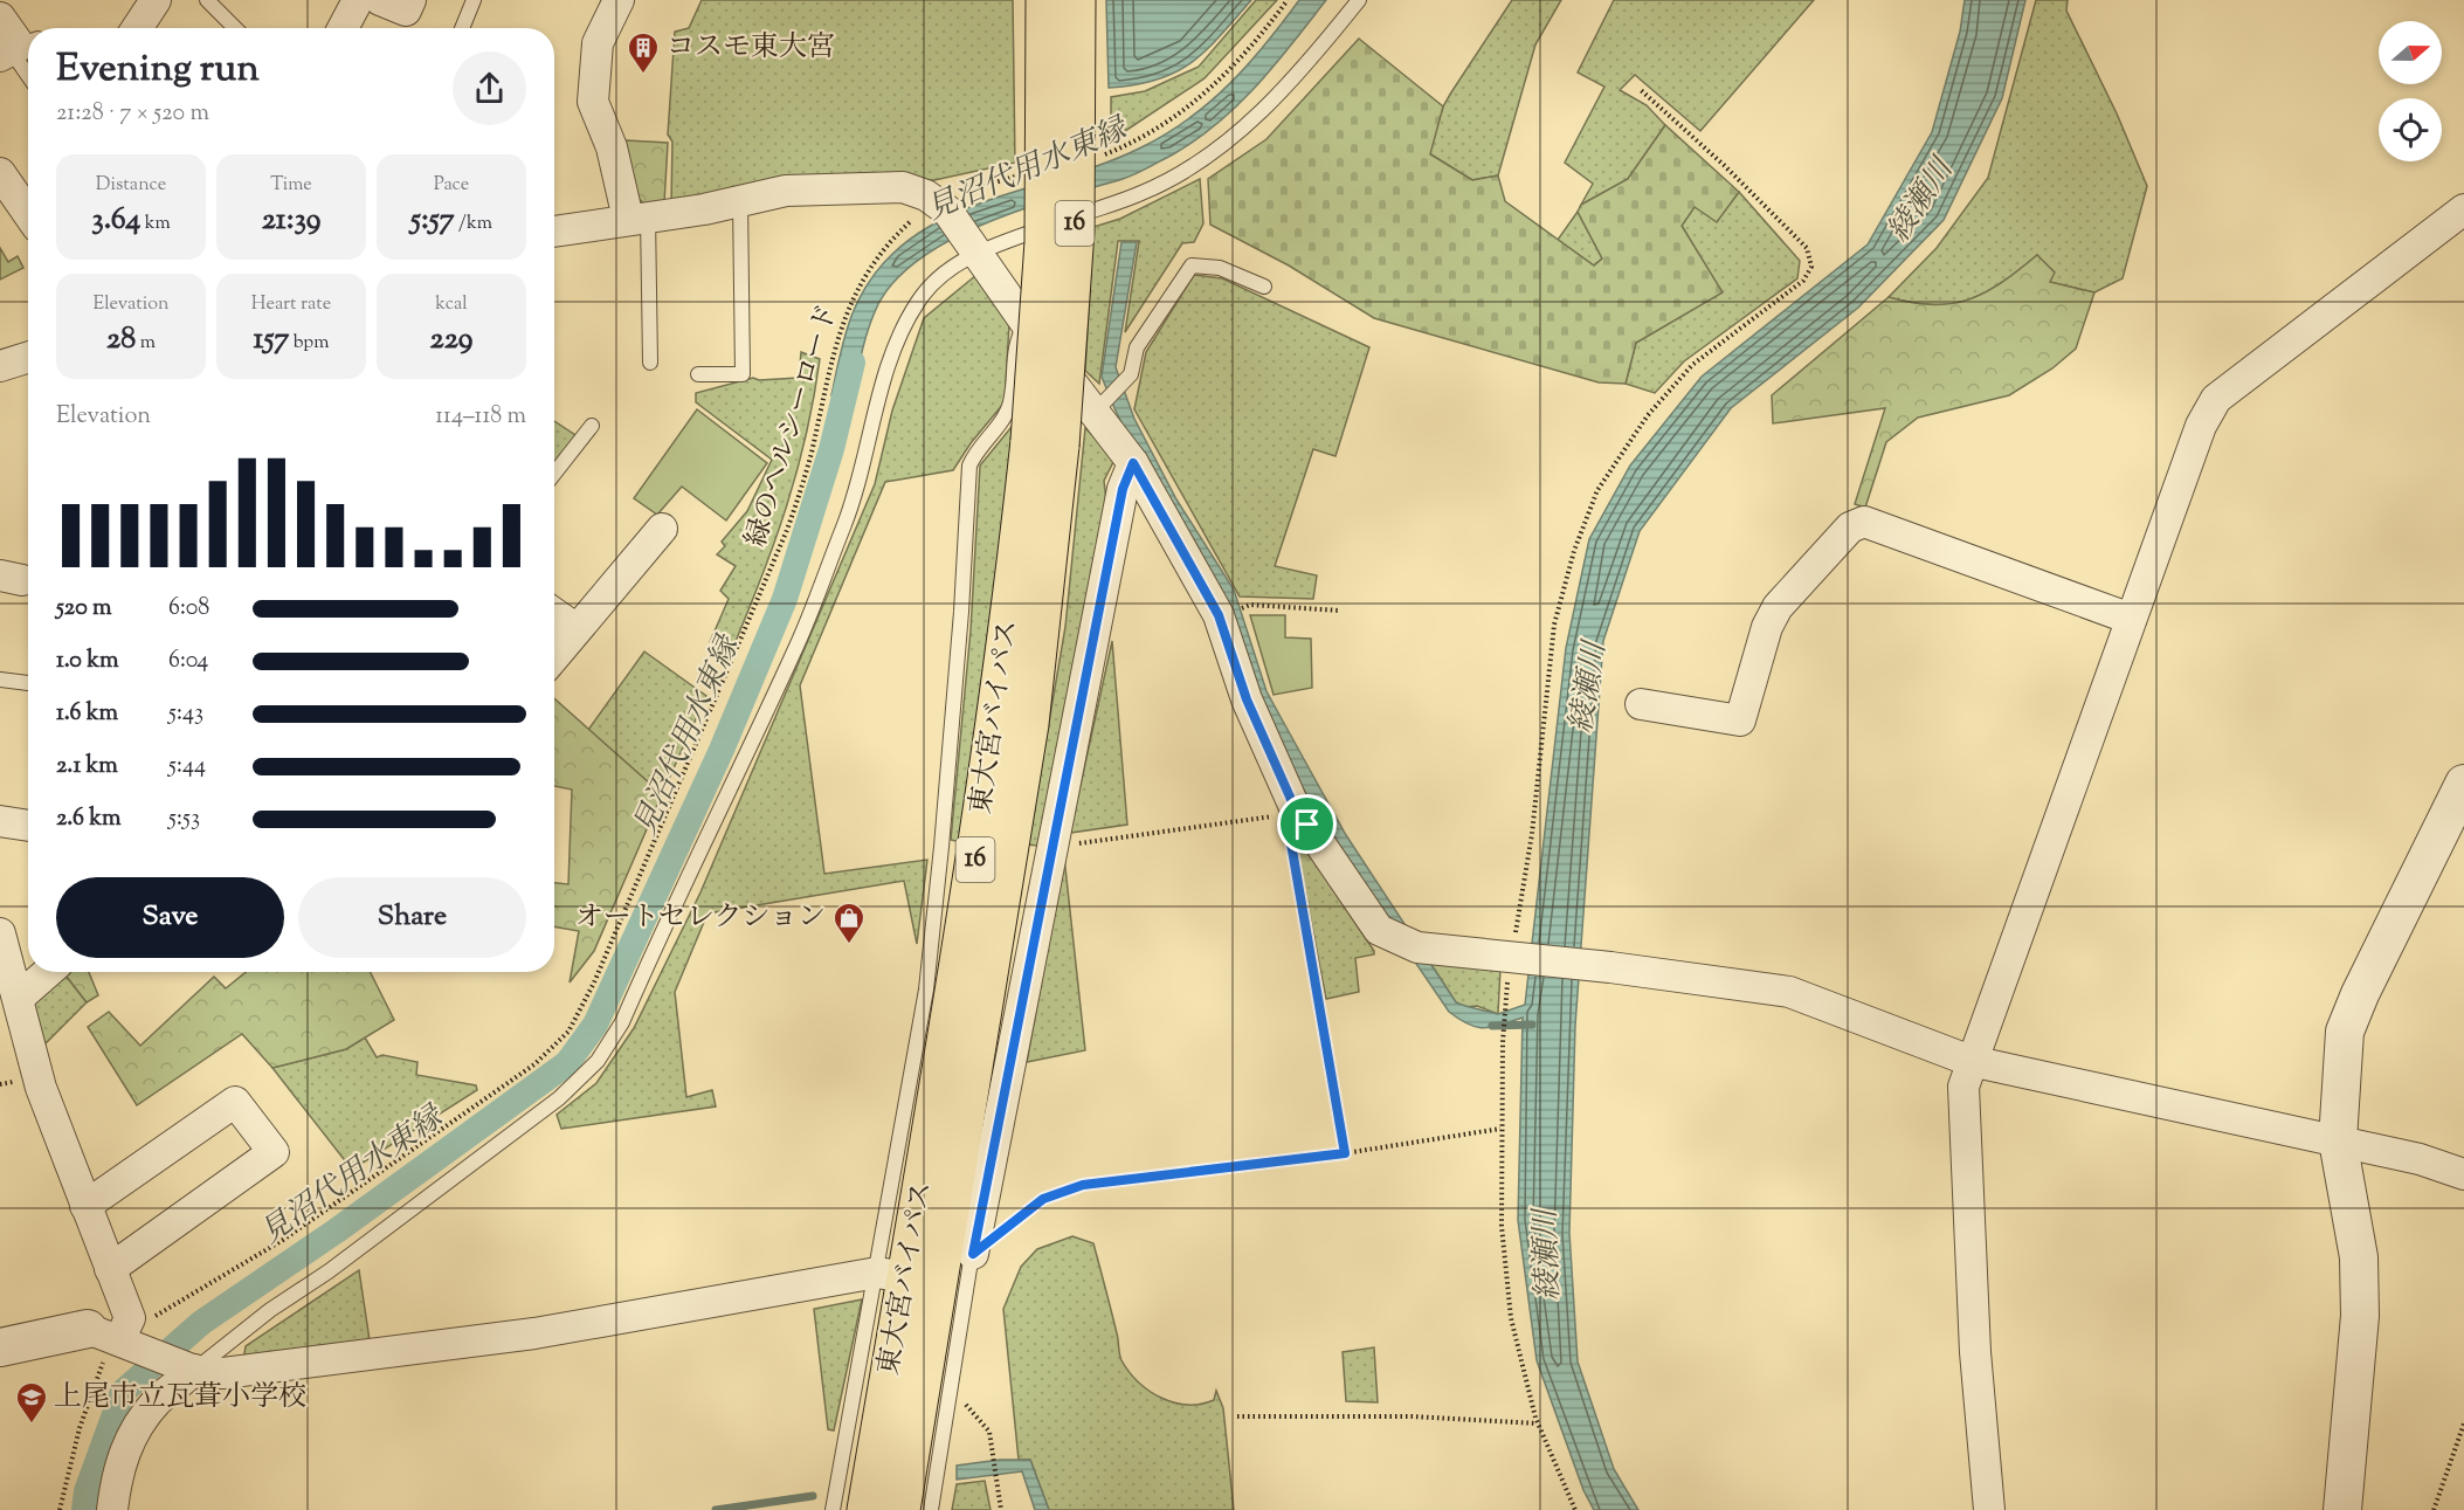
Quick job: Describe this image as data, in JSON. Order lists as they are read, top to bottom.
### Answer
{
  "streets": {
    "highway": ["16", "東大宮バイパス"],
    "path": ["緑のヘルシーロード"]
  },
  "water": ["見沼代用水東縁", "綾瀬川"],
  "places": {
    "building": ["コスモ東大宮"],
    "shop": ["オートセレクション"],
    "school or university": ["上尾市立瓦葺小学校"]
  },
  "north": "right",
  "page": {
    "heading": ["Evening run", "21:28 · 7 × 520 m"],
    "stats": [
      ["Distance", "3.64 km"],
      ["Time", "21:39"],
      ["Pace", "5:57 /km"],
      ["Elevation", "28 m"],
      ["Heart rate", "157 bpm"],
      ["kcal", "229"]
    ],
    "chart": ["Elevation", "114–118 m"],
    "list": [
      {
        "name": "520 m",
        "note": "6:08"
      },
      {
        "name": "1.0 km",
        "note": "6:04"
      },
      {
        "name": "1.6 km",
        "note": "5:43"
      },
      {
        "name": "2.1 km",
        "note": "5:44"
      },
      {
        "name": "2.6 km",
        "note": "5:53"
      }
    ],
    "buttons": ["Save", "Share"]
  }
}
